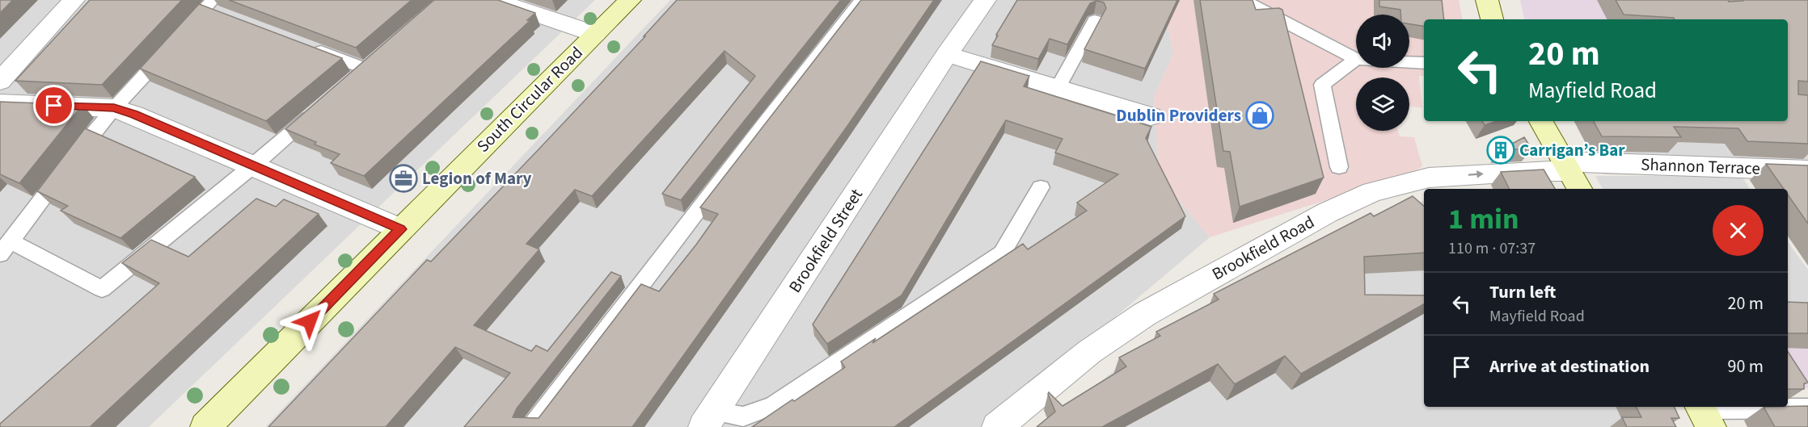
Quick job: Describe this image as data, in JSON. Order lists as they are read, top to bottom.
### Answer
{
  "streets": {
    "main road": ["South Circular Road"],
    "street": ["Shannon Terrace", "Brookfield Street", "Brookfield Road"]
  },
  "crossings": [
    ["Shannon Terrace", "Brookfield Road"]
  ],
  "places": {
    "shop": ["Dublin Providers"],
    "building": ["Carrigan’s Bar"],
    "office": ["Legion of Mary"]
  },
  "page": {
    "turn": ["20 m", "Mayfield Road"],
    "heading": ["1 min", "110 m · 07:37"],
    "list": [
      {
        "name": "Turn left",
        "note": "Mayfield Road",
        "value": "20 m"
      },
      {
        "name": "Arrive at destination",
        "value": "90 m"
      }
    ]
  }
}
